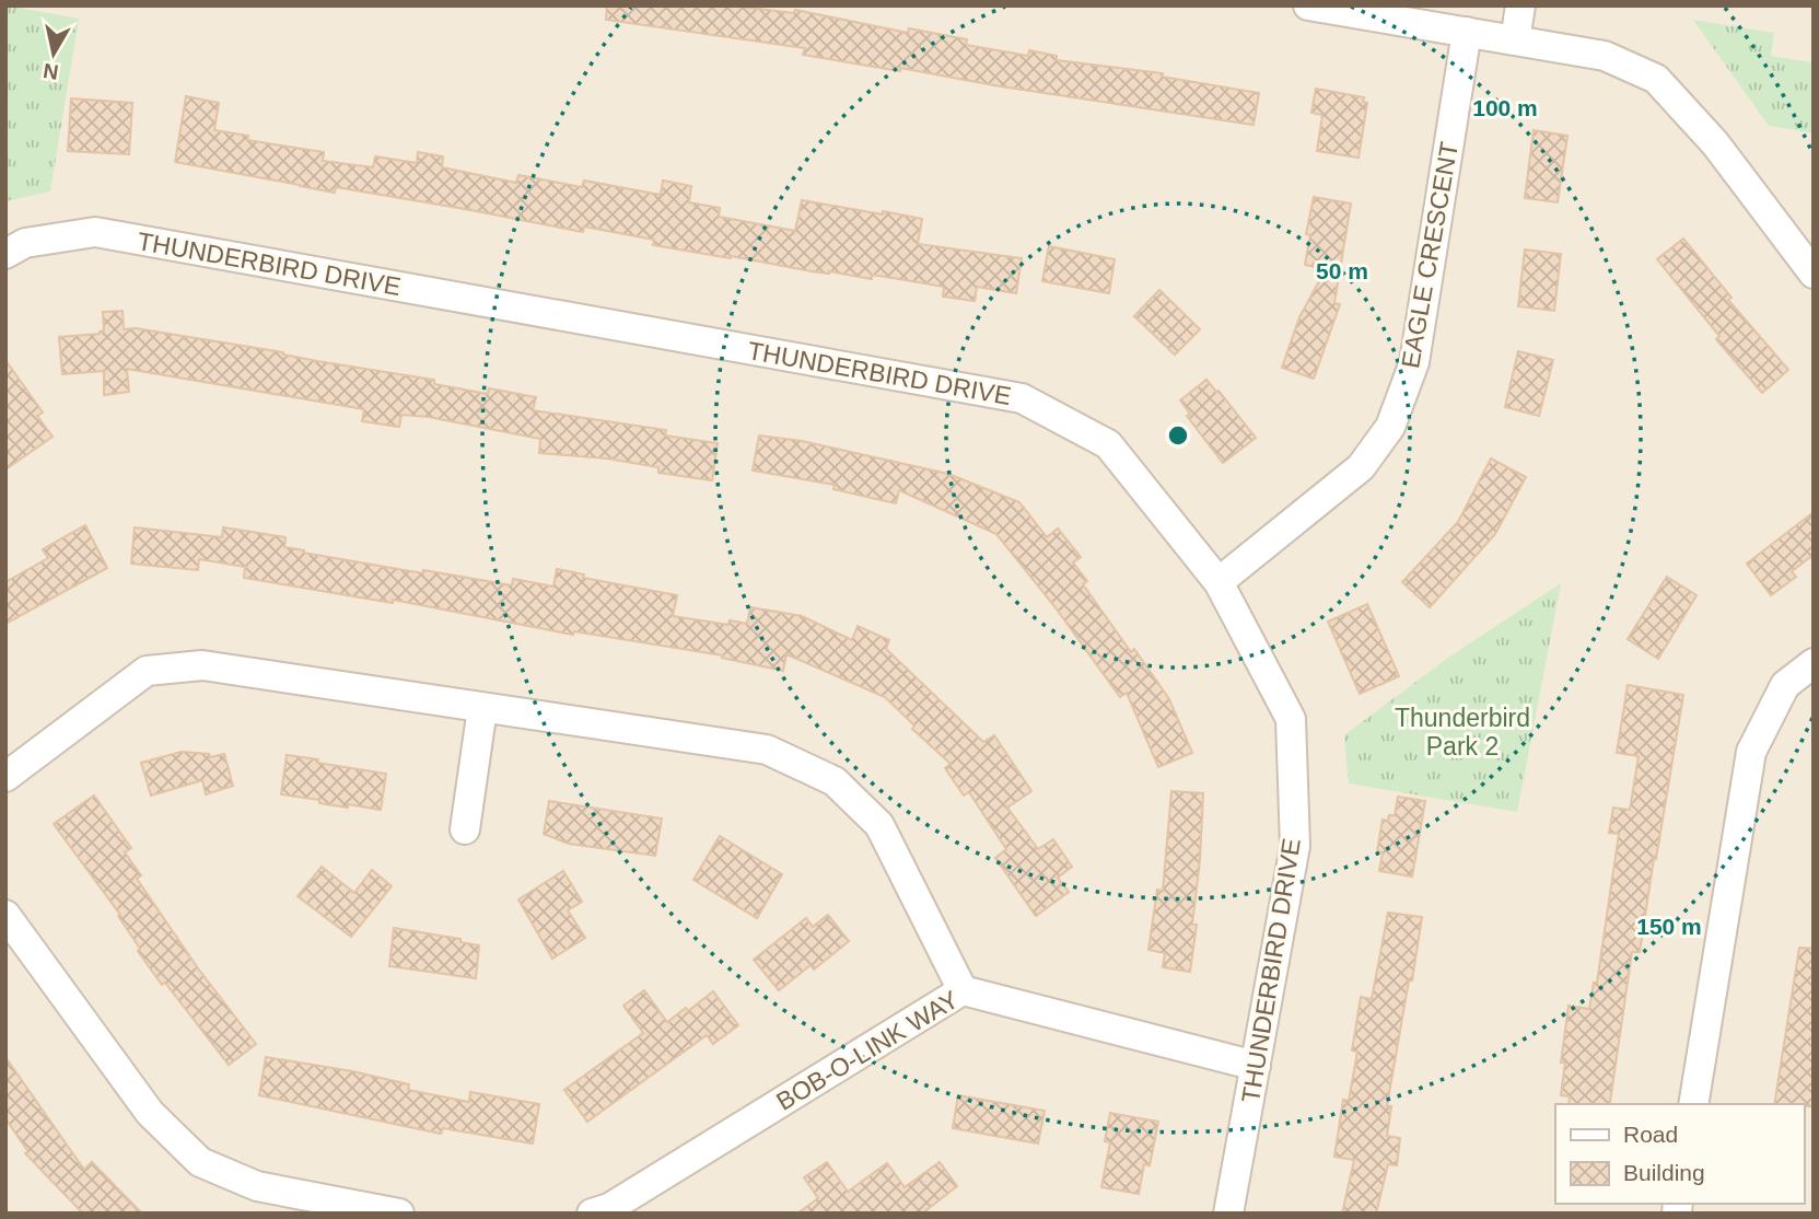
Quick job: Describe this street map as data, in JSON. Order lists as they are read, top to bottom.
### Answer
{
  "streets": {
    "street": ["EAGLE CRESCENT", "THUNDERBIRD DRIVE", "BOB-O-LINK WAY"]
  },
  "crossings": [
    ["EAGLE CRESCENT", "THUNDERBIRD DRIVE"],
    ["THUNDERBIRD DRIVE", "BOB-O-LINK WAY"]
  ],
  "parks": ["Thunderbird Park 2"],
  "legend": ["Road", "Building"],
  "north": "bottom",
  "rings": ["100 m", "50 m", "150 m"]
}
